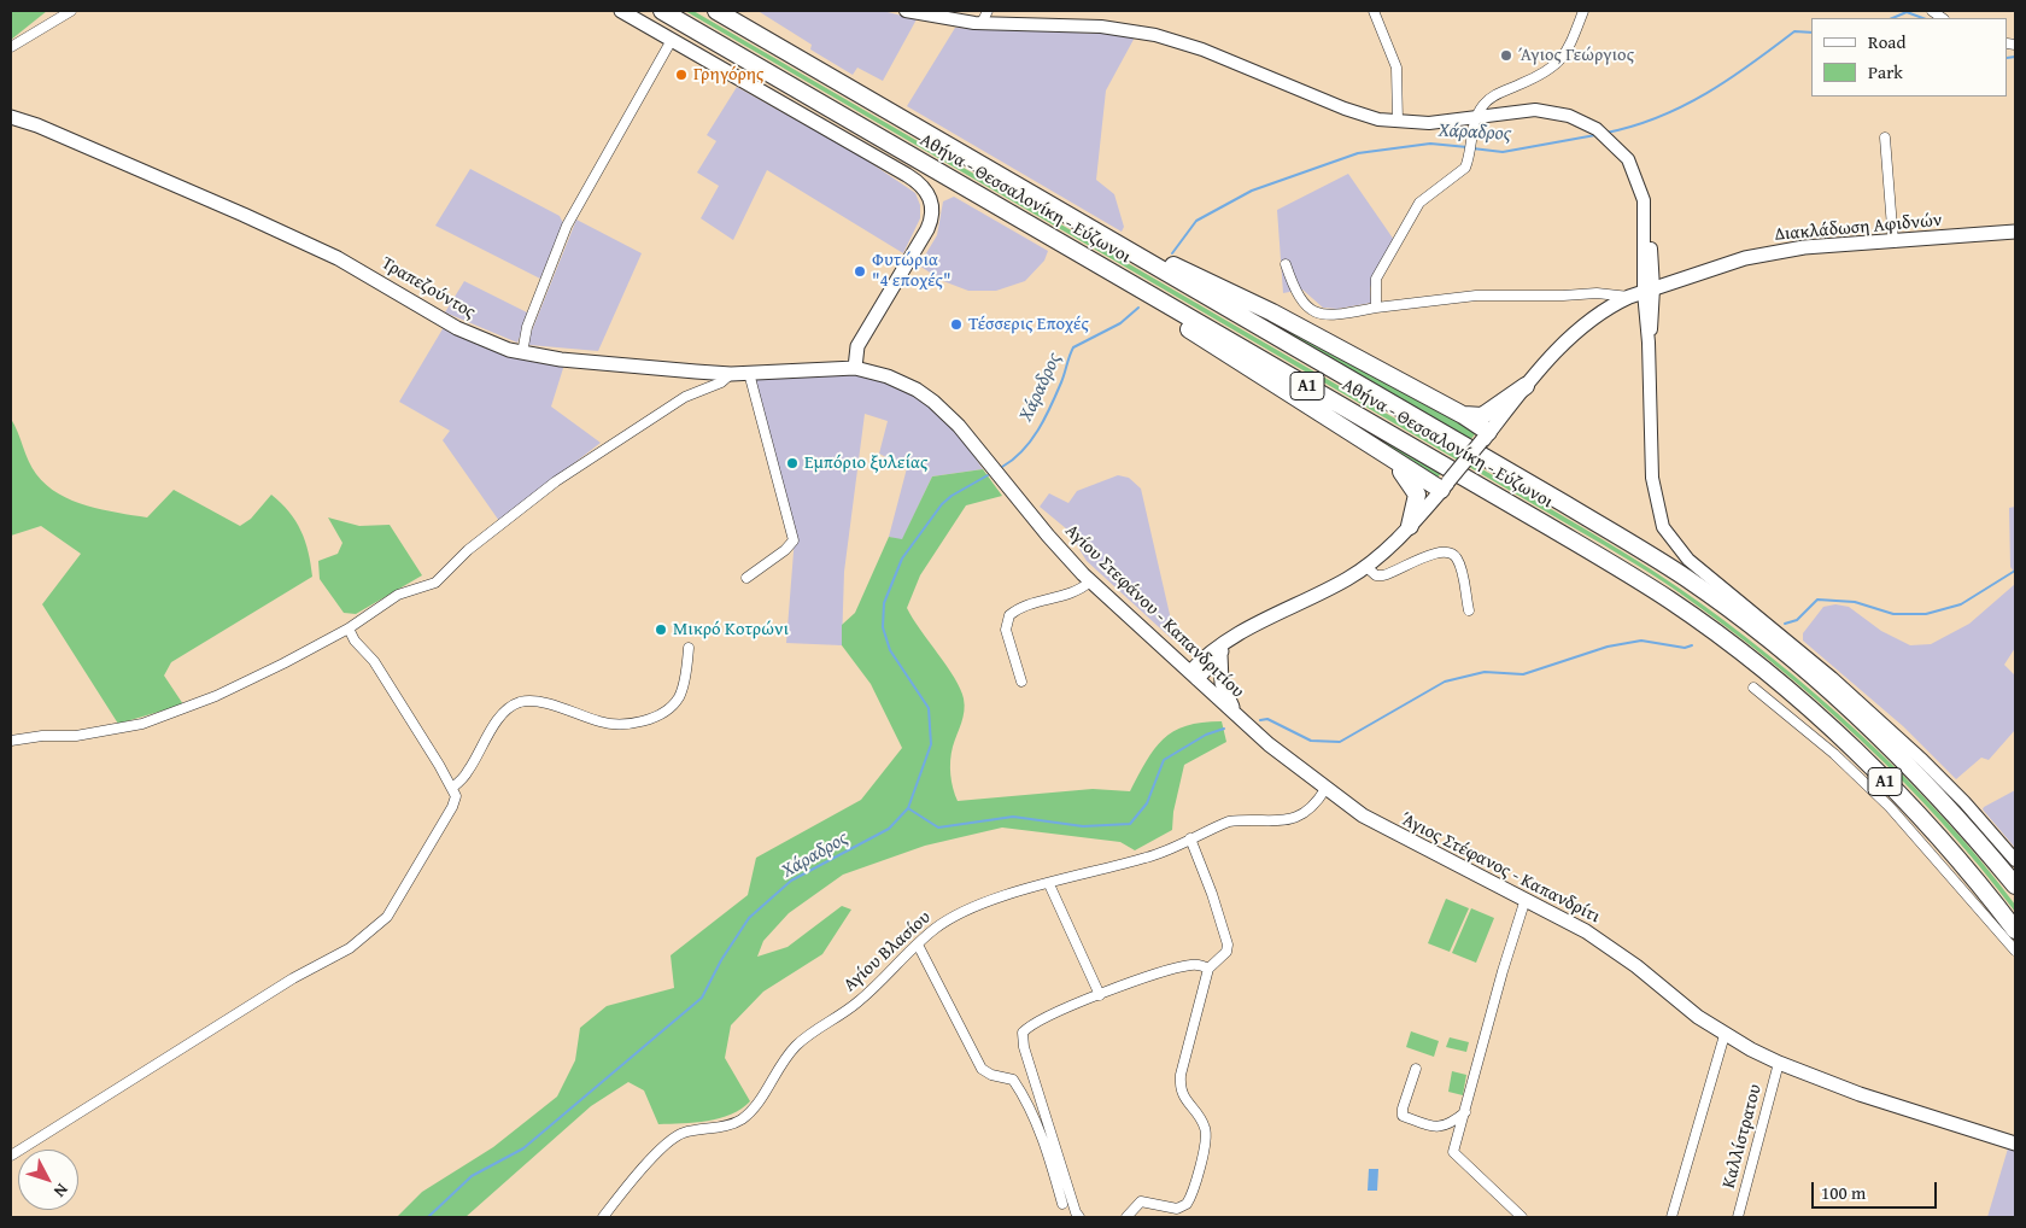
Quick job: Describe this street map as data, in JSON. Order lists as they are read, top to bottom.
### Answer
{
  "streets": {
    "highway": ["Αθήνα - Θεσσαλονίκη - Εύζωνοι", "Α1"],
    "main road": [
      "Διακλάδωση Αφιδνών",
      "Τραπεζούντος",
      "Αγίου Στεφάνου - Καπανδριτίου",
      "Άγιος Στέφανος - Καπανδρίτι"
    ],
    "street": ["Αγίου Βλασίου", "Καλλίστρατου"]
  },
  "crossings": [
    ["Διακλάδωση Αφιδνών", "Αγίου Στεφάνου - Καπανδριτίου"],
    ["Τραπεζούντος", "Αγίου Στεφάνου - Καπανδριτίου"],
    ["Αγίου Στεφάνου - Καπανδριτίου", "Άγιος Στέφανος - Καπανδρίτι"],
    ["Αγίου Στεφάνου - Καπανδριτίου", "Αγίου Βλασίου"],
    ["Άγιος Στέφανος - Καπανδρίτι", "Αγίου Βλασίου"],
    ["Άγιος Στέφανος - Καπανδρίτι", "Καλλίστρατου"]
  ],
  "water": ["Χάραδρος"],
  "places": [
    "Άγιος Γεώργιος",
    "Γρηγόρης",
    "Φυτώρια \"4 εποχές\"",
    "Τέσσερις Εποχές",
    "Εμπόριο ξυλείας",
    "Μικρό Κοτρώνι"
  ],
  "legend": ["Road", "Park"],
  "scale_bar": "100 m",
  "north": "bottom right"
}
